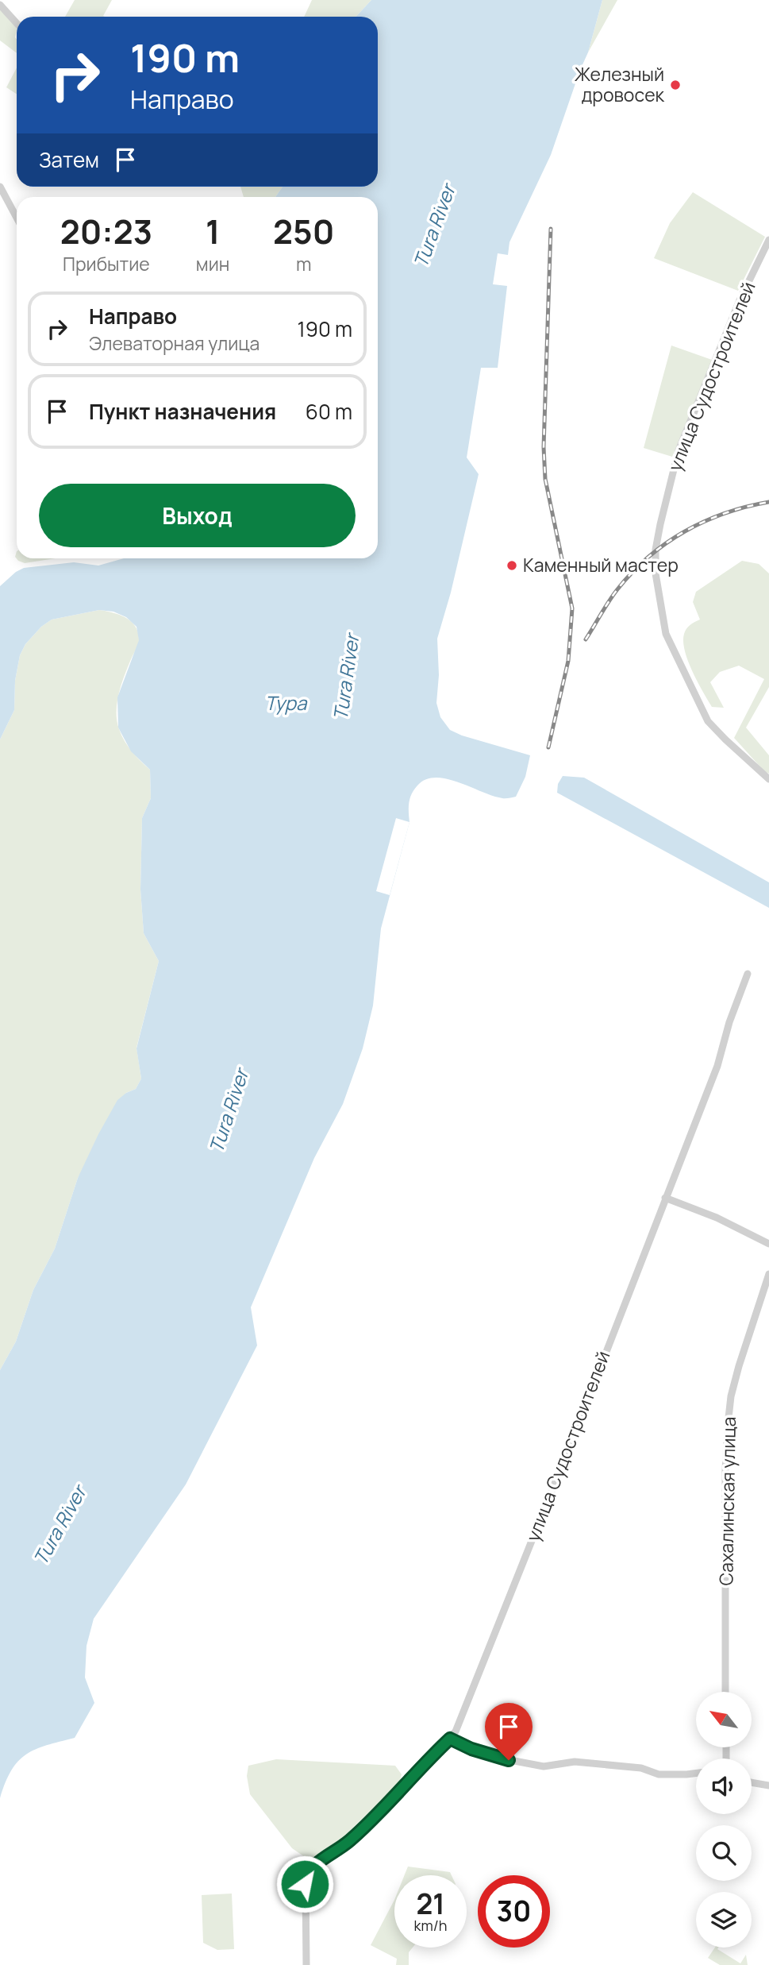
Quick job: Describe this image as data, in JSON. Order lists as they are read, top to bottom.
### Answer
{
  "streets": {
    "street": ["улица Судостроителей", "Сахалинская улица"]
  },
  "water": ["Tura River", "Тура"],
  "places": ["Железный дровосек", "Каменный мастер"],
  "north": "top left",
  "page": {
    "turn": ["190 m", "Направо"],
    "then": "Затем",
    "eta": [
      "20:23",
      "Прибытие",
      "1",
      "мин",
      "250",
      "m"
    ],
    "list": [
      {
        "name": "Направо",
        "note": "Элеваторная улица",
        "value": "190 m"
      },
      {
        "name": "Пункт назначения",
        "value": "60 m"
      }
    ],
    "buttons": "Выход",
    "speed": "21 km/h",
    "limit": "30"
  }
}
